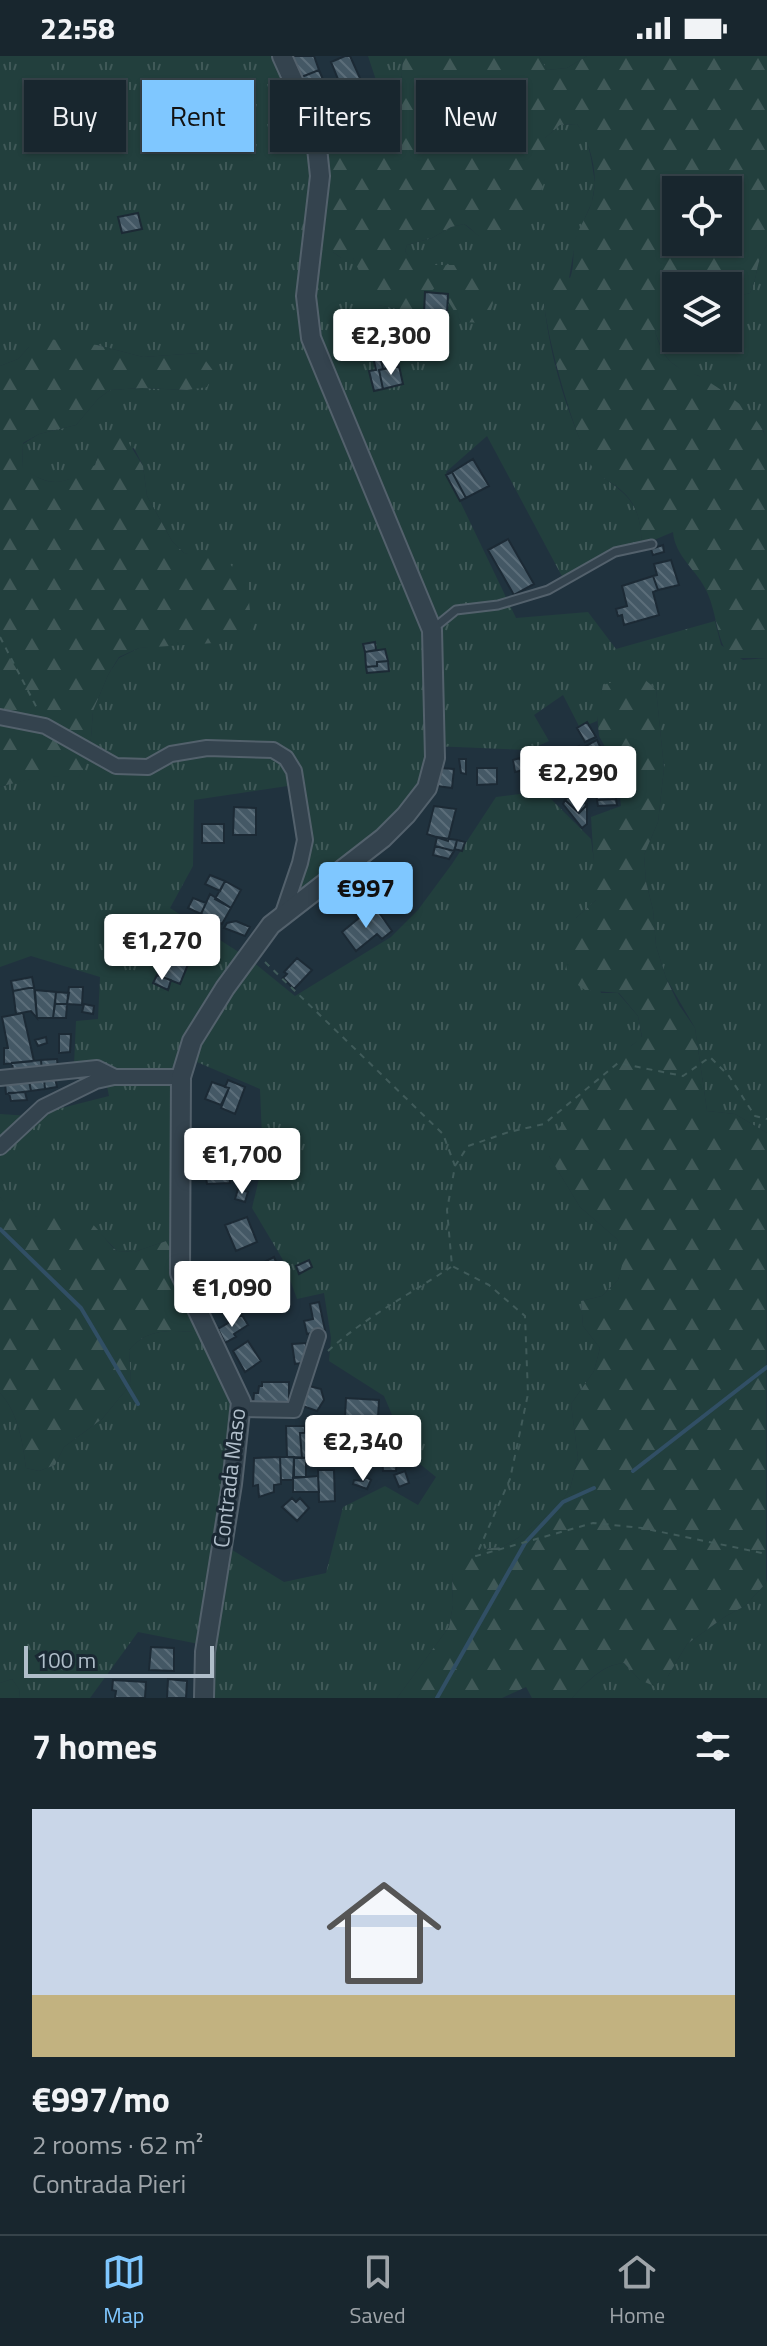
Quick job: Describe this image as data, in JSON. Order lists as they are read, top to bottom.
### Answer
{
  "streets": {
    "street": ["Contrada Maso"]
  },
  "scale_bar": "100 m",
  "page": {
    "status": "22:58",
    "chip": [
      "Buy",
      "Rent",
      "Filters",
      "New"
    ],
    "price": [
      "€2,300",
      "€2,290",
      "€997",
      "€1,270",
      "€1,700",
      "€1,090",
      "€2,340"
    ],
    "scale": "100 m",
    "heading": "7 homes",
    "list": [
      {
        "name": "€997/mo",
        "note": "2 rooms · 62 m² · Contrada Pieri"
      }
    ],
    "tabs": ["Map", "Saved", "Home"]
  }
}
